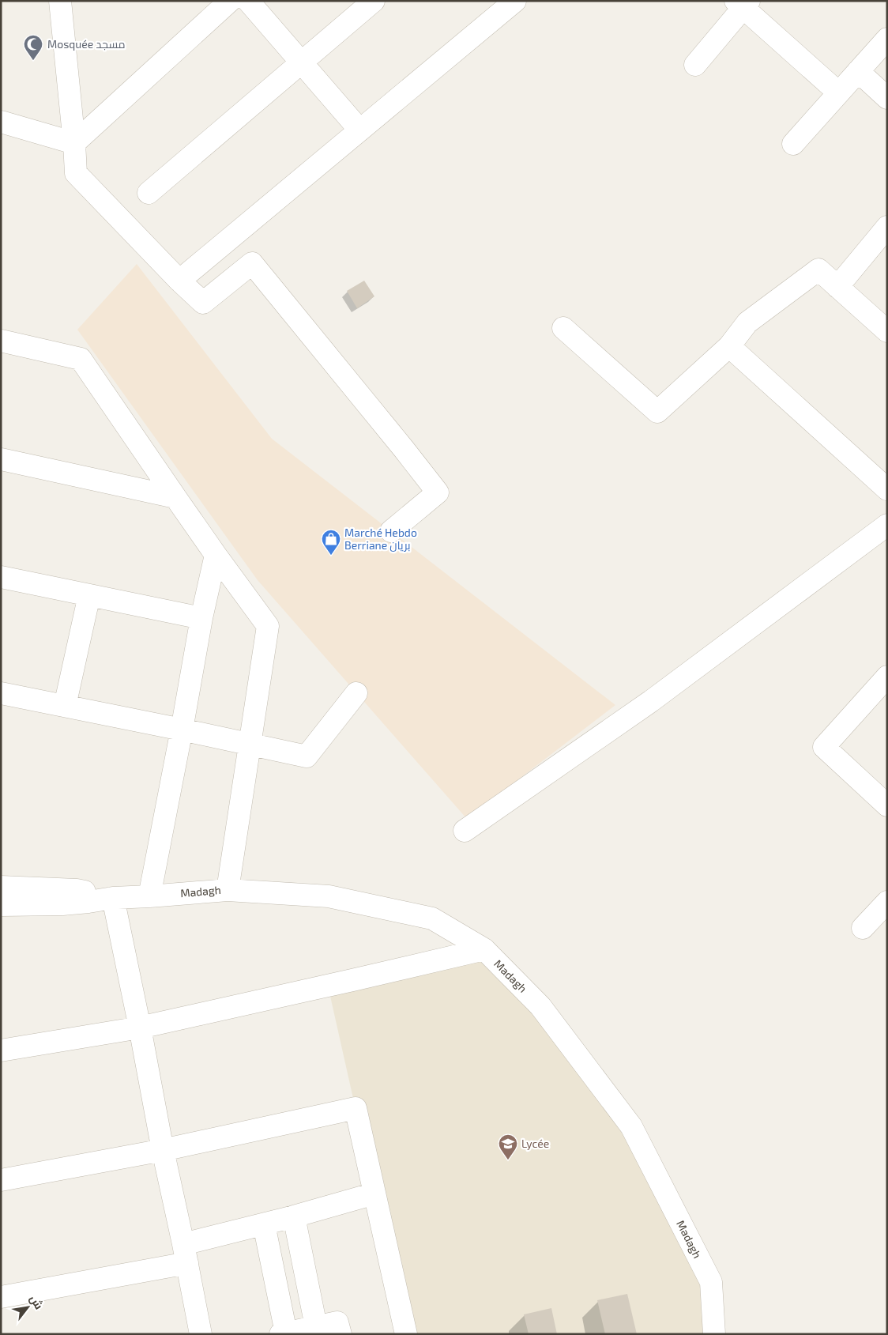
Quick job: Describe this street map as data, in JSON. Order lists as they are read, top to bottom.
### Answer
{
  "streets": {
    "street": ["Madagh"]
  },
  "places": {
    "mosque": ["Mosquée مسجد"],
    "shop": ["Marché Hebdo Berriane بريان"],
    "school or university": ["Lycée"]
  },
  "north": "top right"
}
